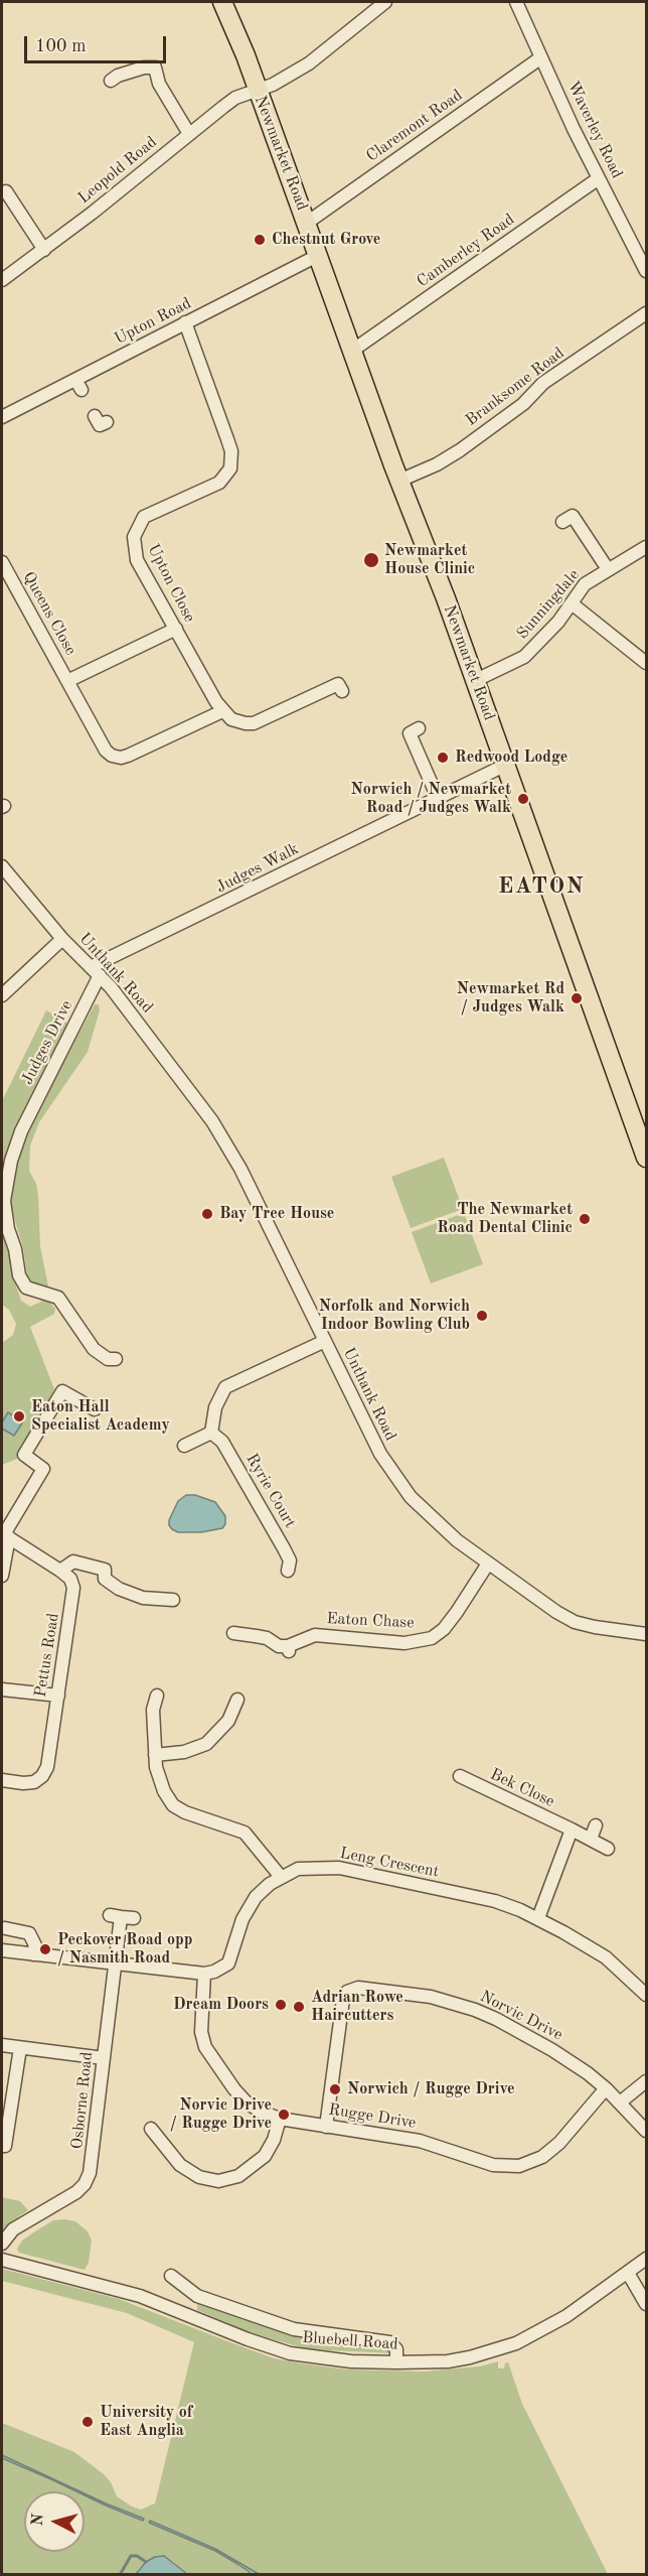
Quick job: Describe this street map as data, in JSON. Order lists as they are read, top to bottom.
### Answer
{
  "streets": {
    "highway": ["Newmarket Road"],
    "street": [
      "Claremont Road",
      "Waverley Road",
      "Leopold Road",
      "Camberley Road",
      "Upton Road",
      "Branksome Road",
      "Upton Close",
      "Sunningdale",
      "Queens Close",
      "Judges Walk",
      "Unthank Road",
      "Judges Drive",
      "Ryrie Court",
      "Eaton Chase",
      "Pettus Road",
      "Bek Close",
      "Leng Crescent",
      "Norvic Drive",
      "Osborne Road",
      "Rugge Drive",
      "Bluebell Road"
    ]
  },
  "crossings": [
    ["Claremont Road", "Waverley Road"],
    ["Claremont Road", "Newmarket Road"],
    ["Waverley Road", "Camberley Road"],
    ["Newmarket Road", "Leopold Road"],
    ["Newmarket Road", "Camberley Road"],
    ["Newmarket Road", "Upton Road"],
    ["Newmarket Road", "Branksome Road"],
    ["Newmarket Road", "Sunningdale"],
    ["Newmarket Road", "Judges Walk"],
    ["Upton Road", "Upton Close"],
    ["Upton Close", "Queens Close"],
    ["Judges Walk", "Unthank Road"],
    ["Judges Walk", "Judges Drive"],
    ["Unthank Road", "Judges Drive"],
    ["Unthank Road", "Eaton Chase"],
    ["Leng Crescent", "Rugge Drive"],
    ["Norvic Drive", "Rugge Drive"]
  ],
  "districts": ["EATON"],
  "places": [
    "Chestnut Grove",
    "Newmarket House Clinic",
    "Redwood Lodge",
    "Norwich / Newmarket Road / Judges Walk",
    "Newmarket Rd / Judges Walk",
    "Bay Tree House",
    "The Newmarket Road Dental Clinic",
    "Norfolk and Norwich Indoor Bowling Club",
    "Eaton Hall Specialist Academy",
    "Peckover Road opp / Nasmith Road",
    "Dream Doors",
    "Adrian Rowe Haircutters",
    "Norwich / Rugge Drive",
    "Norvic Drive / Rugge Drive",
    "University of East Anglia"
  ],
  "scale_bar": "100 m",
  "north": "left"
}
